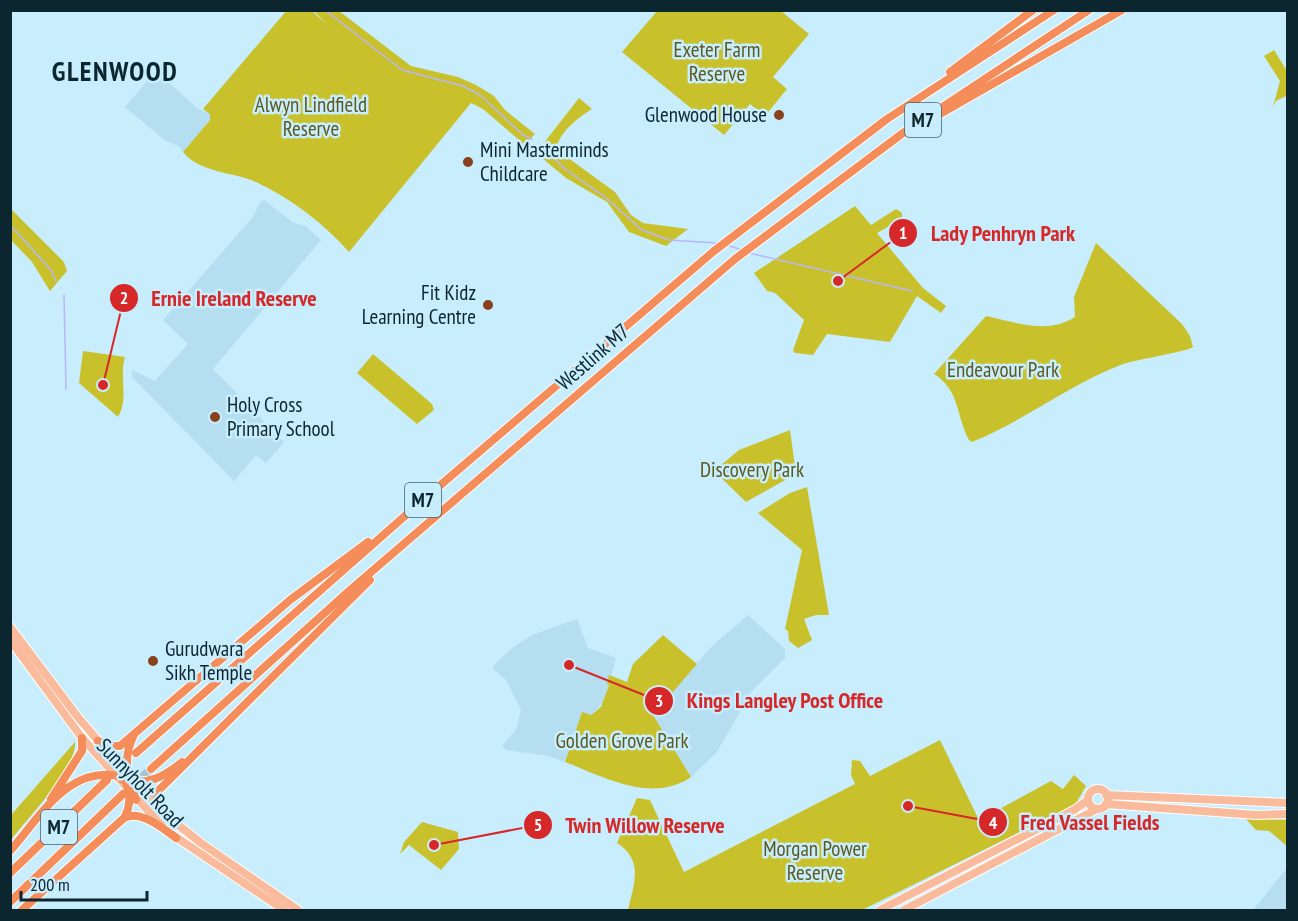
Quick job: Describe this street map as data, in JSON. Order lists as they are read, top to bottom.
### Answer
{
  "streets": {
    "highway": ["M7", "Westlink M7"],
    "main road": ["Sunnyholt Road"]
  },
  "crossings": [
    ["M7", "Westlink M7"],
    ["M7", "Sunnyholt Road"]
  ],
  "districts": ["GLENWOOD"],
  "parks": [
    "Exeter Farm Reserve",
    "Alwyn Lindfield Reserve",
    "Endeavour Park",
    "Discovery Park",
    "Golden Grove Park",
    "Morgan Power Reserve"
  ],
  "places": [
    "Glenwood House",
    "Mini Masterminds Childcare",
    "Lady Penhryn Park",
    "Fit Kidz Learning Centre",
    "Ernie Ireland Reserve",
    "Holy Cross Primary School",
    "Gurudwara Sikh Temple",
    "Kings Langley Post Office",
    "Fred Vassel Fields",
    "Twin Willow Reserve"
  ],
  "scale_bar": "200 m"
}
